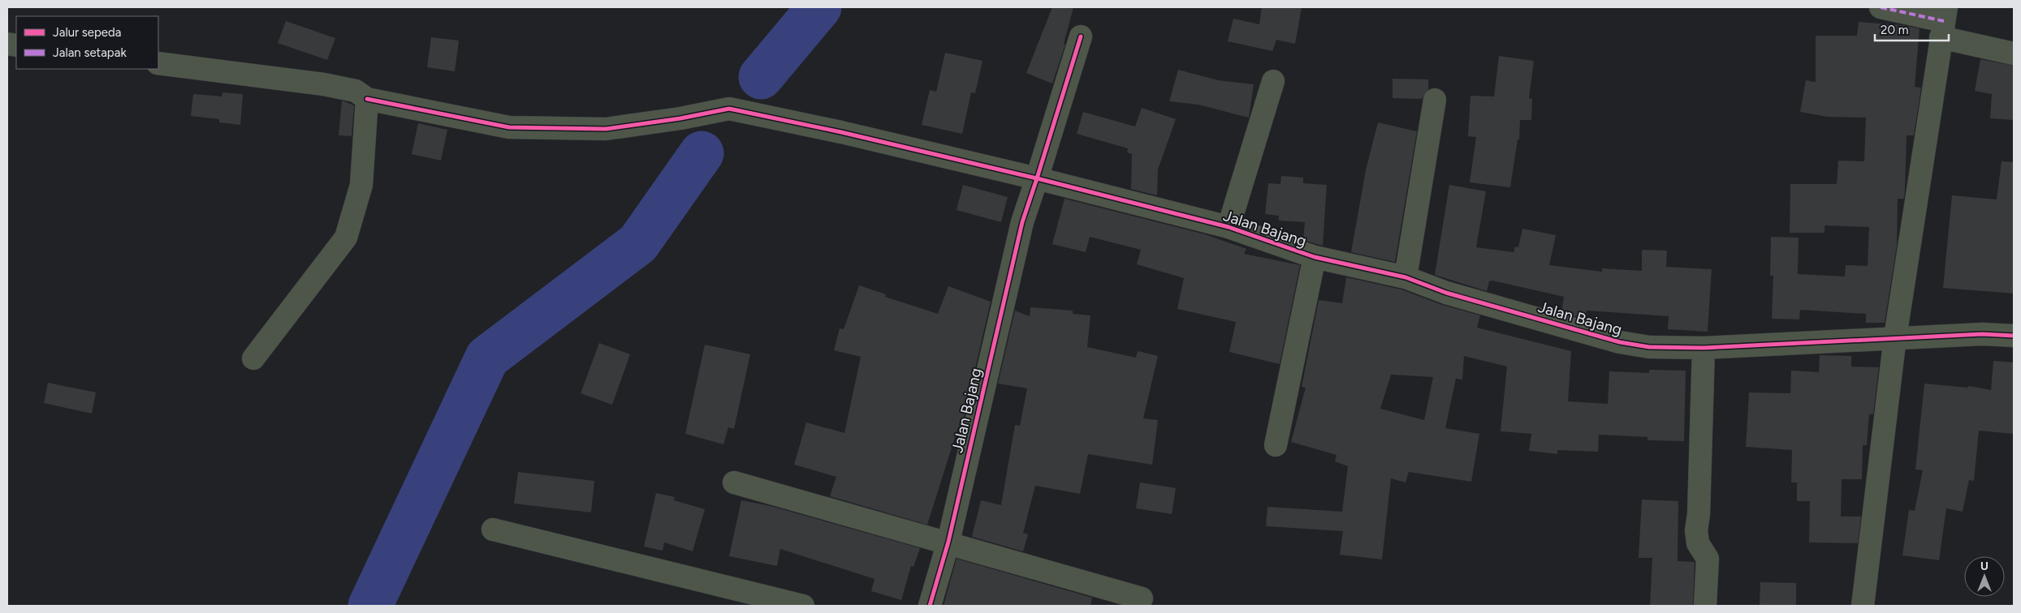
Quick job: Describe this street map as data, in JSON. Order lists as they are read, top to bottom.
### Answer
{
  "streets": {
    "street": ["Jalan Bajang"]
  },
  "legend": ["Jalur sepeda", "Jalan setapak"],
  "scale_bar": "20 m",
  "north": "top"
}
